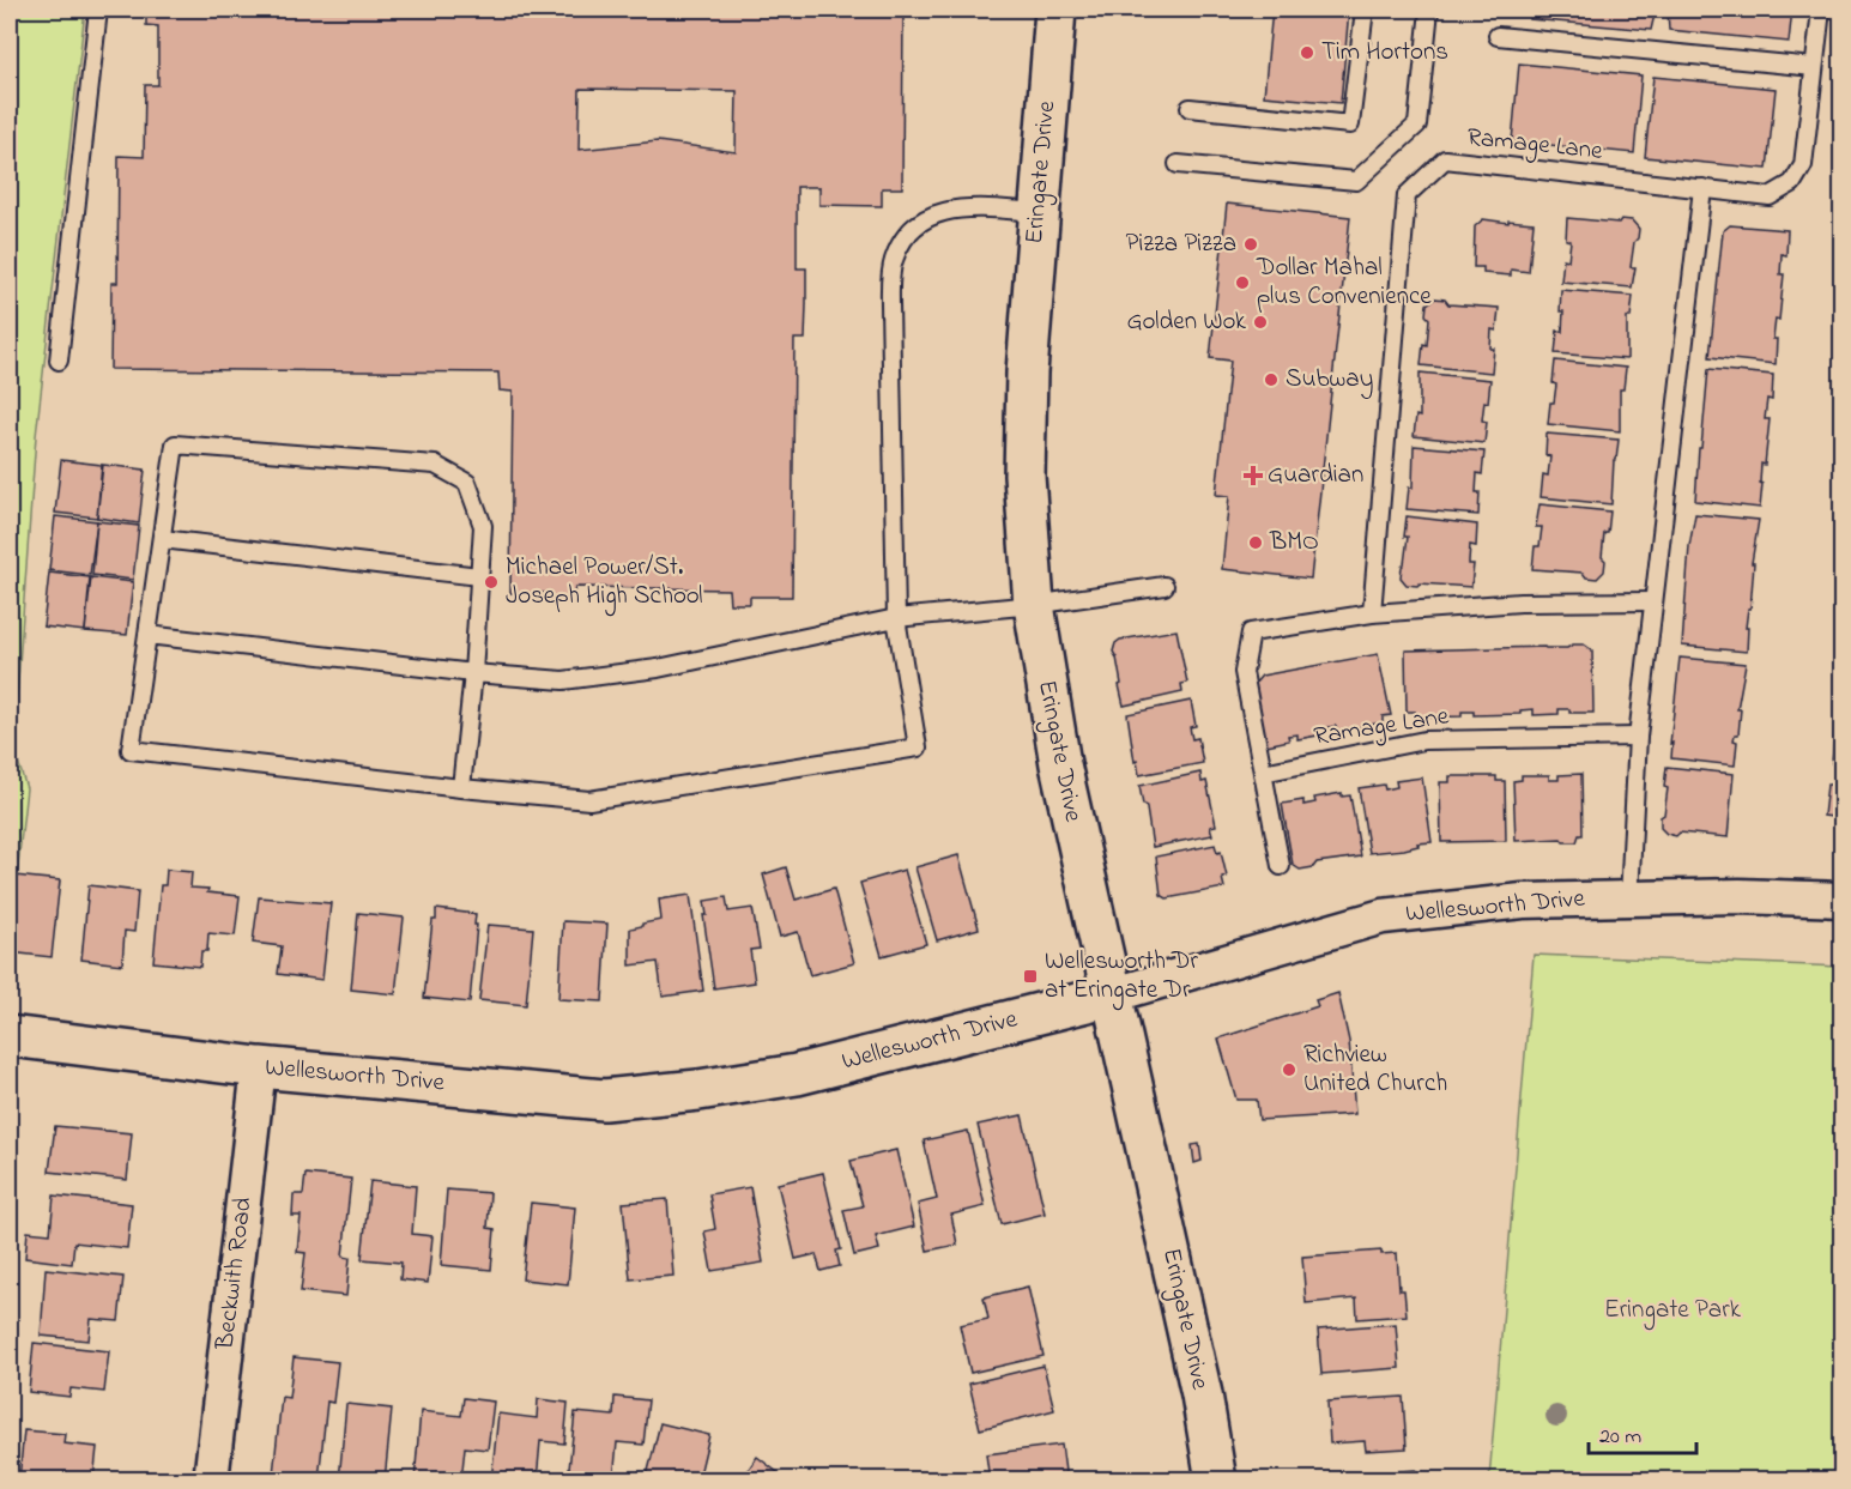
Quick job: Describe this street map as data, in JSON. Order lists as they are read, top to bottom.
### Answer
{
  "streets": {
    "street": ["Eringate Drive", "Wellesworth Drive", "Beckwith Road"],
    "lane": ["Ramage Lane"]
  },
  "crossings": [
    ["Eringate Drive", "Wellesworth Drive"],
    ["Wellesworth Drive", "Beckwith Road"]
  ],
  "parks": ["Eringate Park"],
  "places": {
    "other": [
      "Tim Hortons",
      "Pizza Pizza",
      "Dollar Mahal plus Convenience",
      "Golden Wok",
      "Subway",
      "BMO",
      "Michael Power/St. Joseph High School",
      "Richview United Church"
    ],
    "health": ["Guardian"],
    "transit": ["Wellesworth Dr at Eringate Dr"]
  },
  "scale_bar": "20 m"
}
